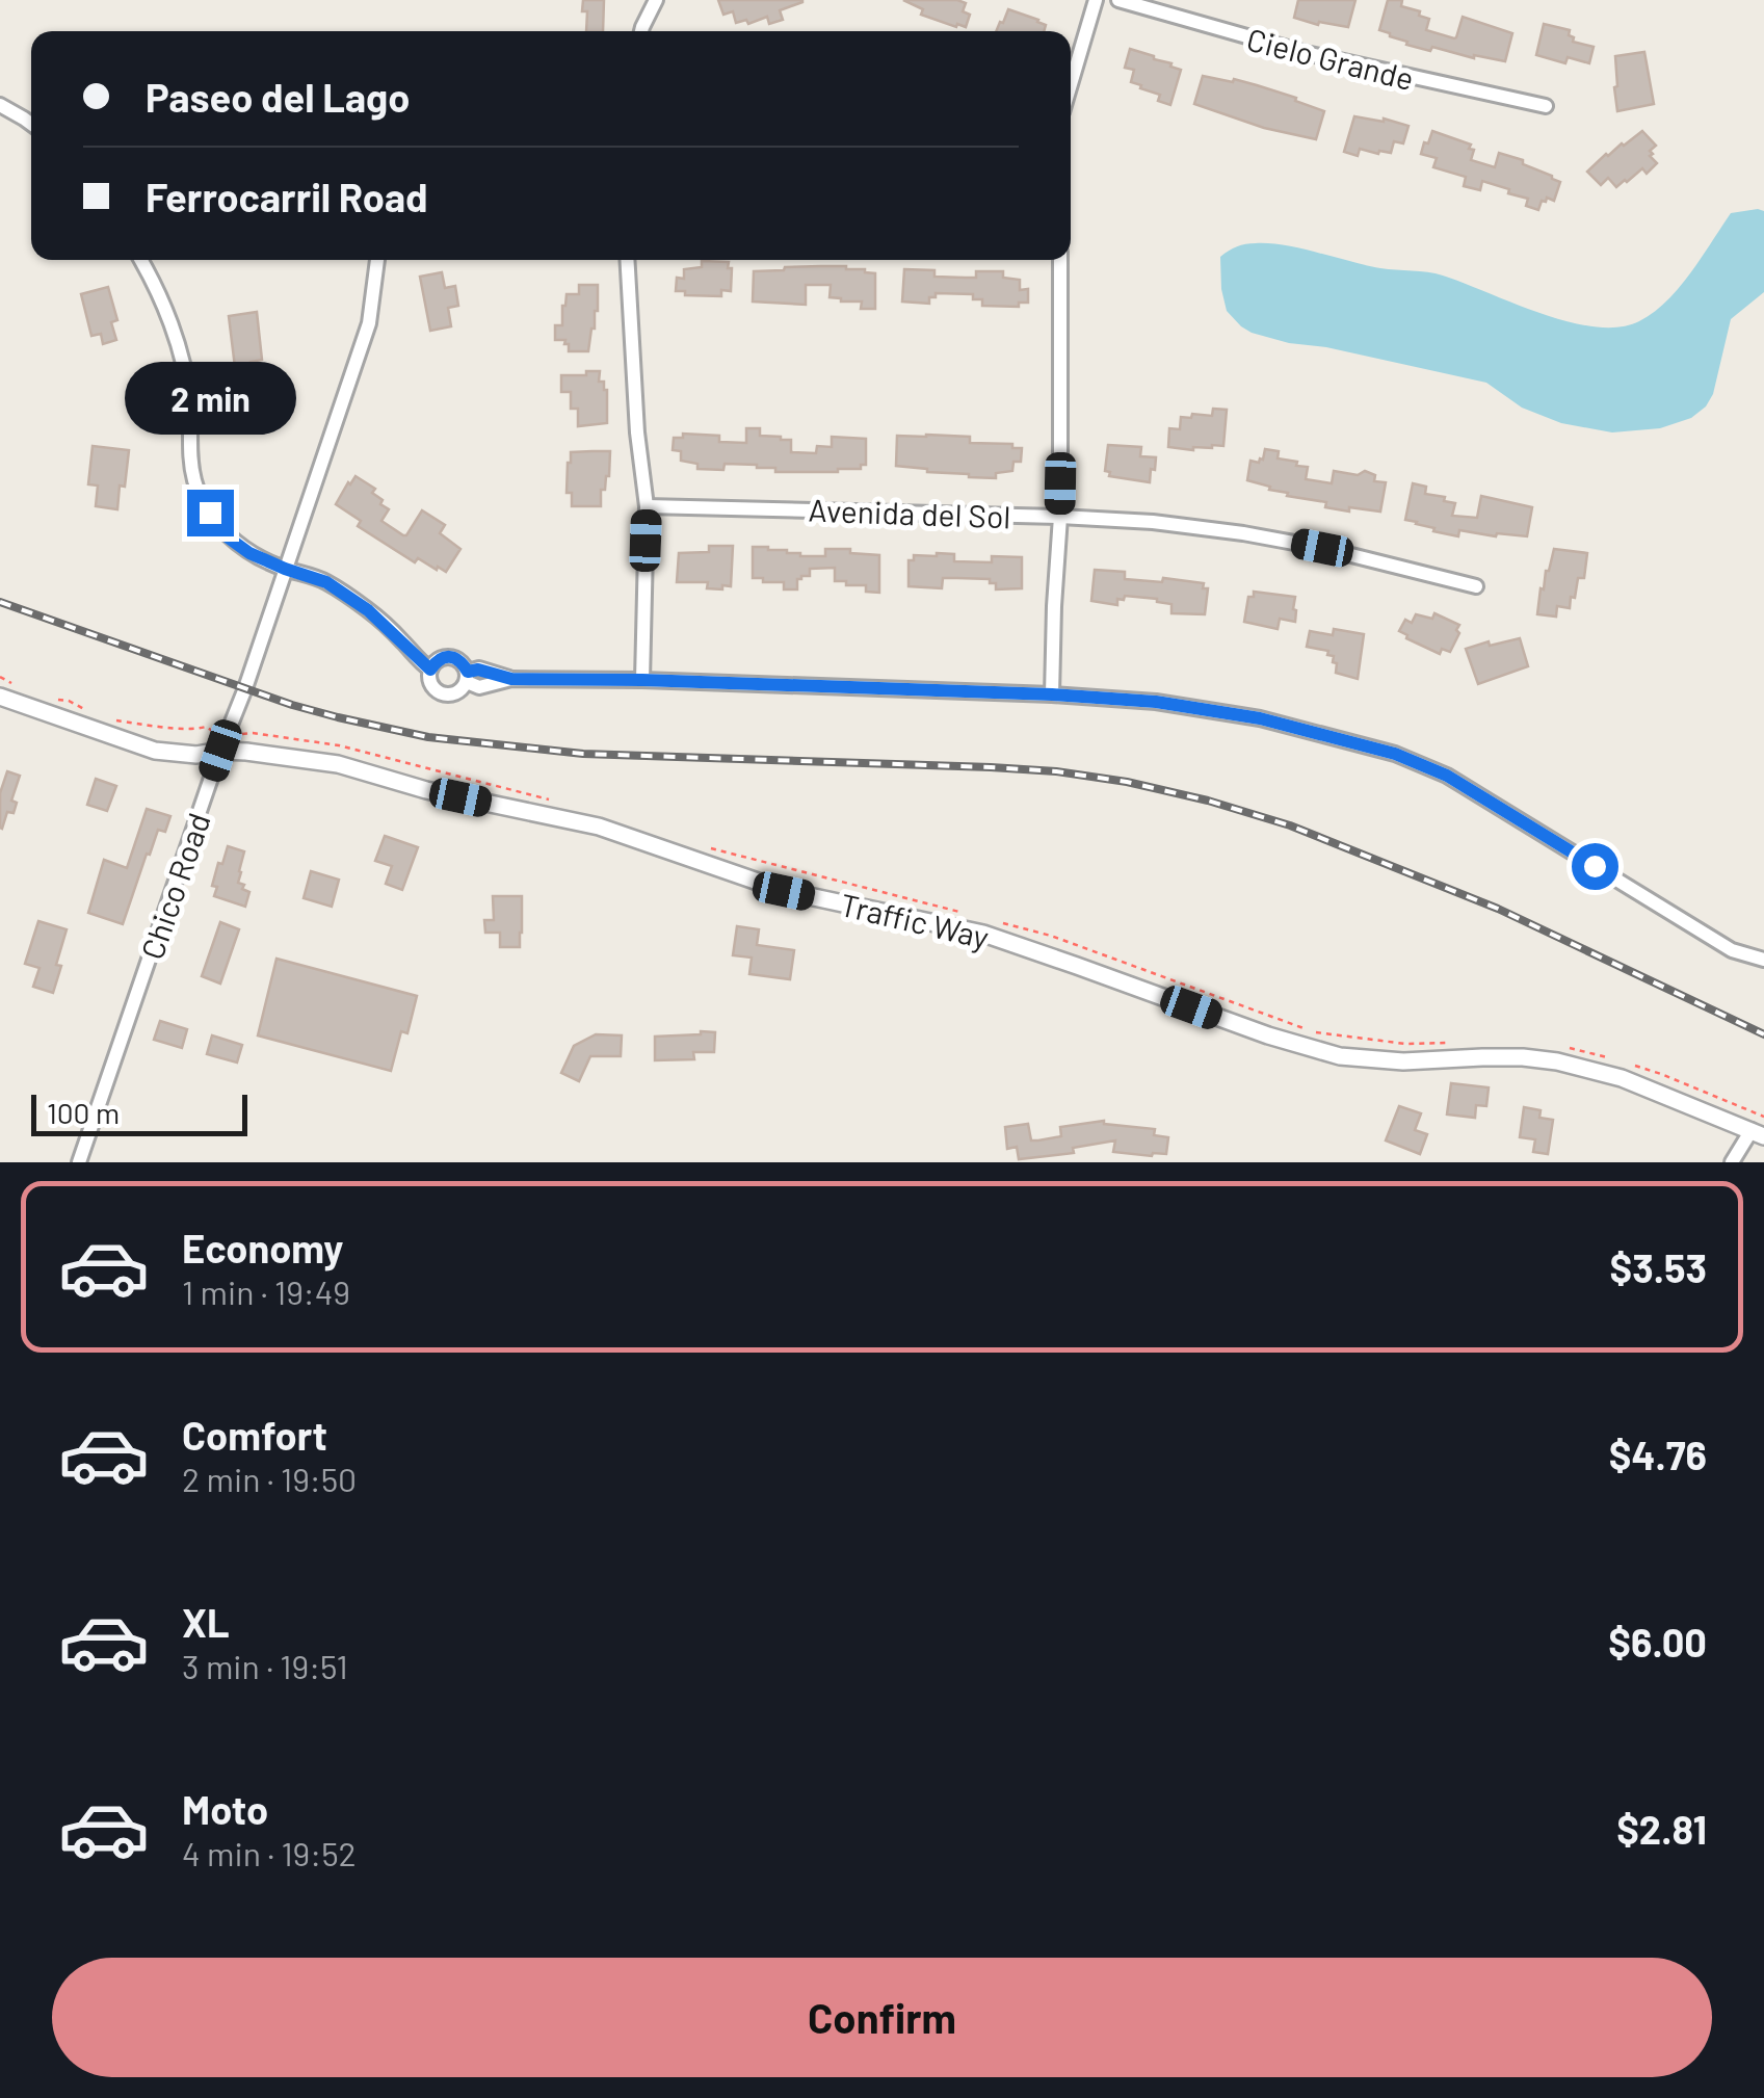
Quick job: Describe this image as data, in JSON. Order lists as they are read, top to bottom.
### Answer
{
  "streets": {
    "street": [
      "Cielo Grande",
      "Avenida del Sol",
      "Chico Road",
      "Traffic Way"
    ]
  },
  "crossings": [
    ["Chico Road", "Traffic Way"]
  ],
  "scale_bar": "100 m",
  "page": {
    "banner": ["Paseo del Lago", "Ferrocarril Road"],
    "bubble": "2 min",
    "scale": "100 m",
    "list": [
      {
        "name": "Economy",
        "note": "1 min · 19:49",
        "value": "$3.53"
      },
      {
        "name": "Comfort",
        "note": "2 min · 19:50",
        "value": "$4.76"
      },
      {
        "name": "XL",
        "note": "3 min · 19:51",
        "value": "$6.00"
      },
      {
        "name": "Moto",
        "note": "4 min · 19:52",
        "value": "$2.81"
      }
    ],
    "buttons": "Confirm"
  }
}
